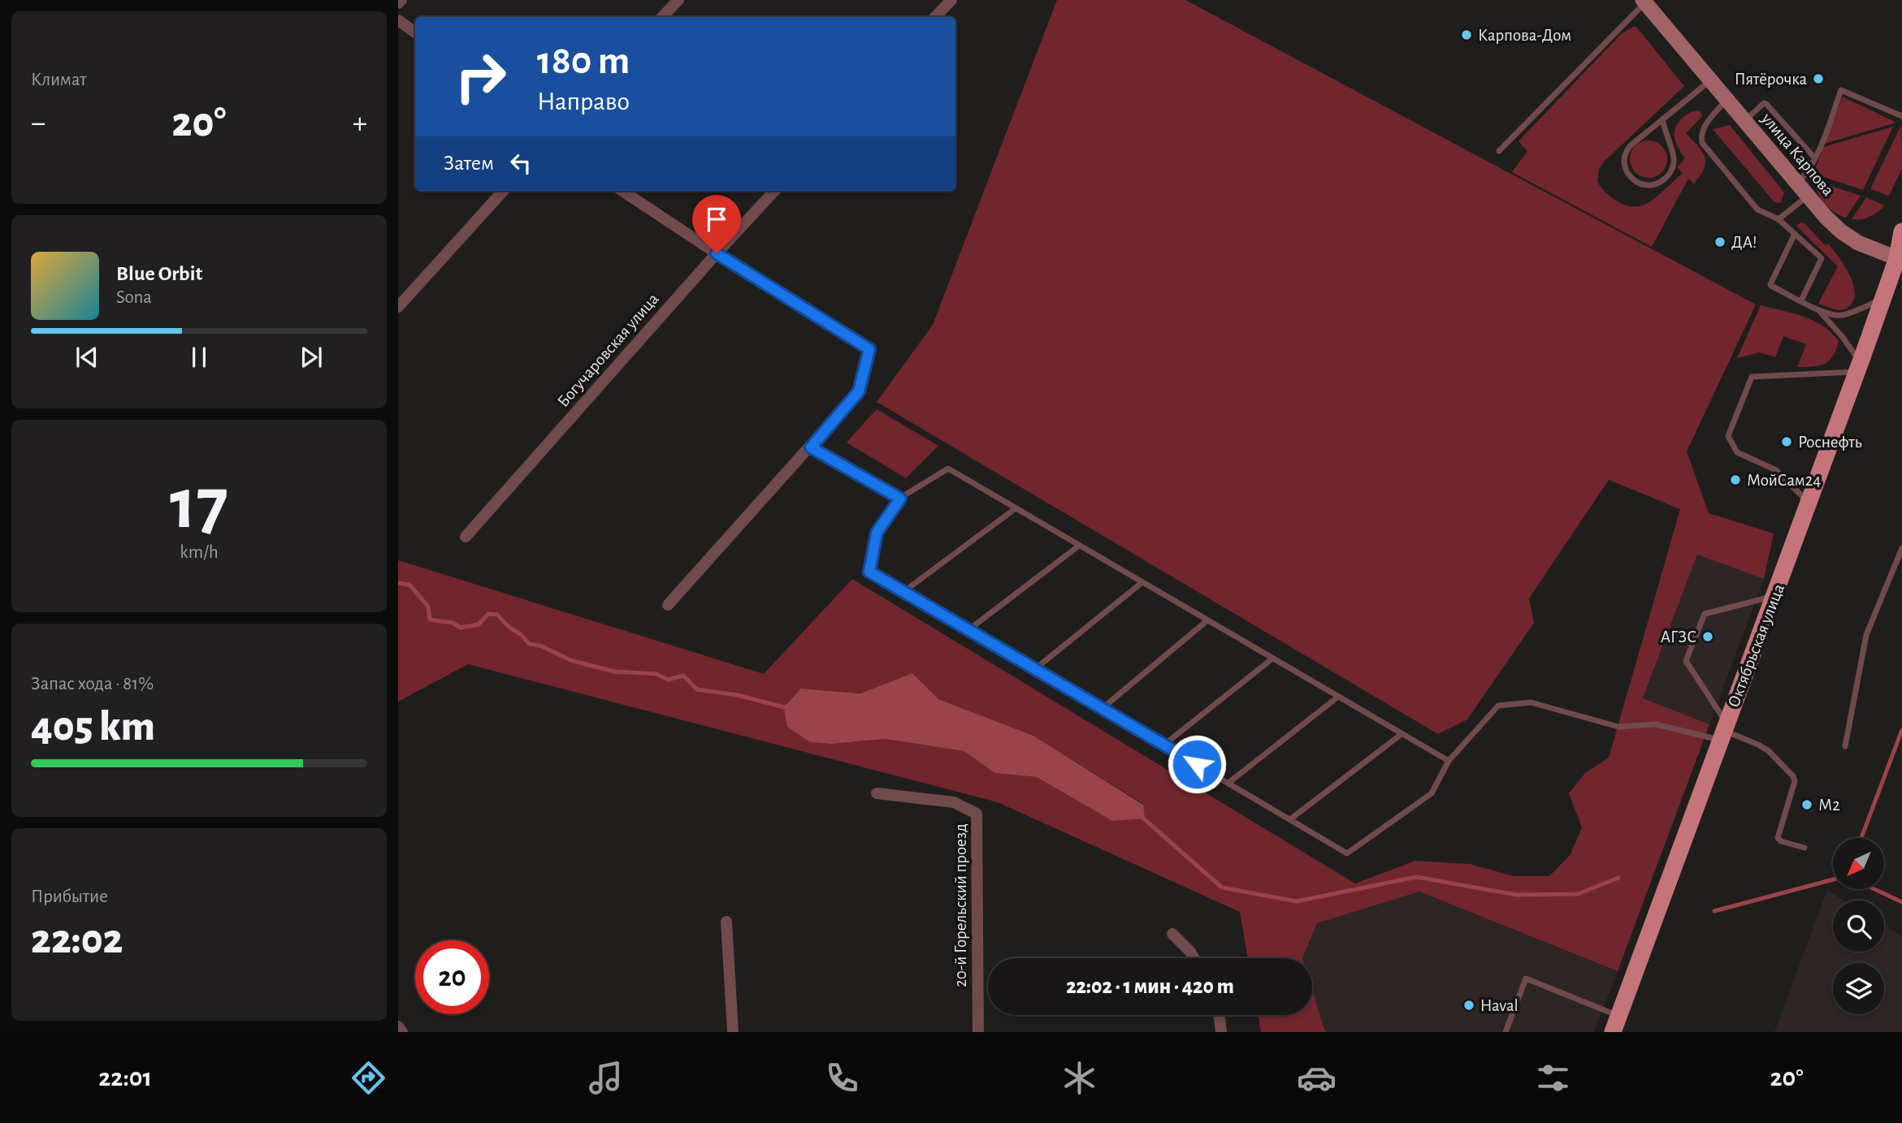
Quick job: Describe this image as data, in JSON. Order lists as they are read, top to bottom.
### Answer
{
  "streets": {
    "main road": ["улица Карпова", "Октябрьская улица"],
    "street": ["Богучаровская улица", "20-й Горельский проезд"]
  },
  "crossings": [
    ["улица Карпова", "Октябрьская улица"]
  ],
  "places": [
    "Карпова-Дом",
    "Пятёрочка",
    "ДА!",
    "Роснефть",
    "МойСам24",
    "АГЗС",
    "М2",
    "Haval"
  ],
  "north": "bottom left",
  "page": {
    "tile": [
      "Климат",
      ["17", "km/h"],
      ["Запас хода · 81%", "405 km"],
      ["Прибытие", "22:02"]
    ],
    "turn": ["180 m", "Направо"],
    "heat": ["−", "20°", "+"],
    "then": "Затем",
    "song": ["Blue Orbit", "Sona"],
    "limit": "20",
    "trip": "22:02 · 1 мин · 420 m",
    "tabs": ["22:01", "20°"]
  }
}
